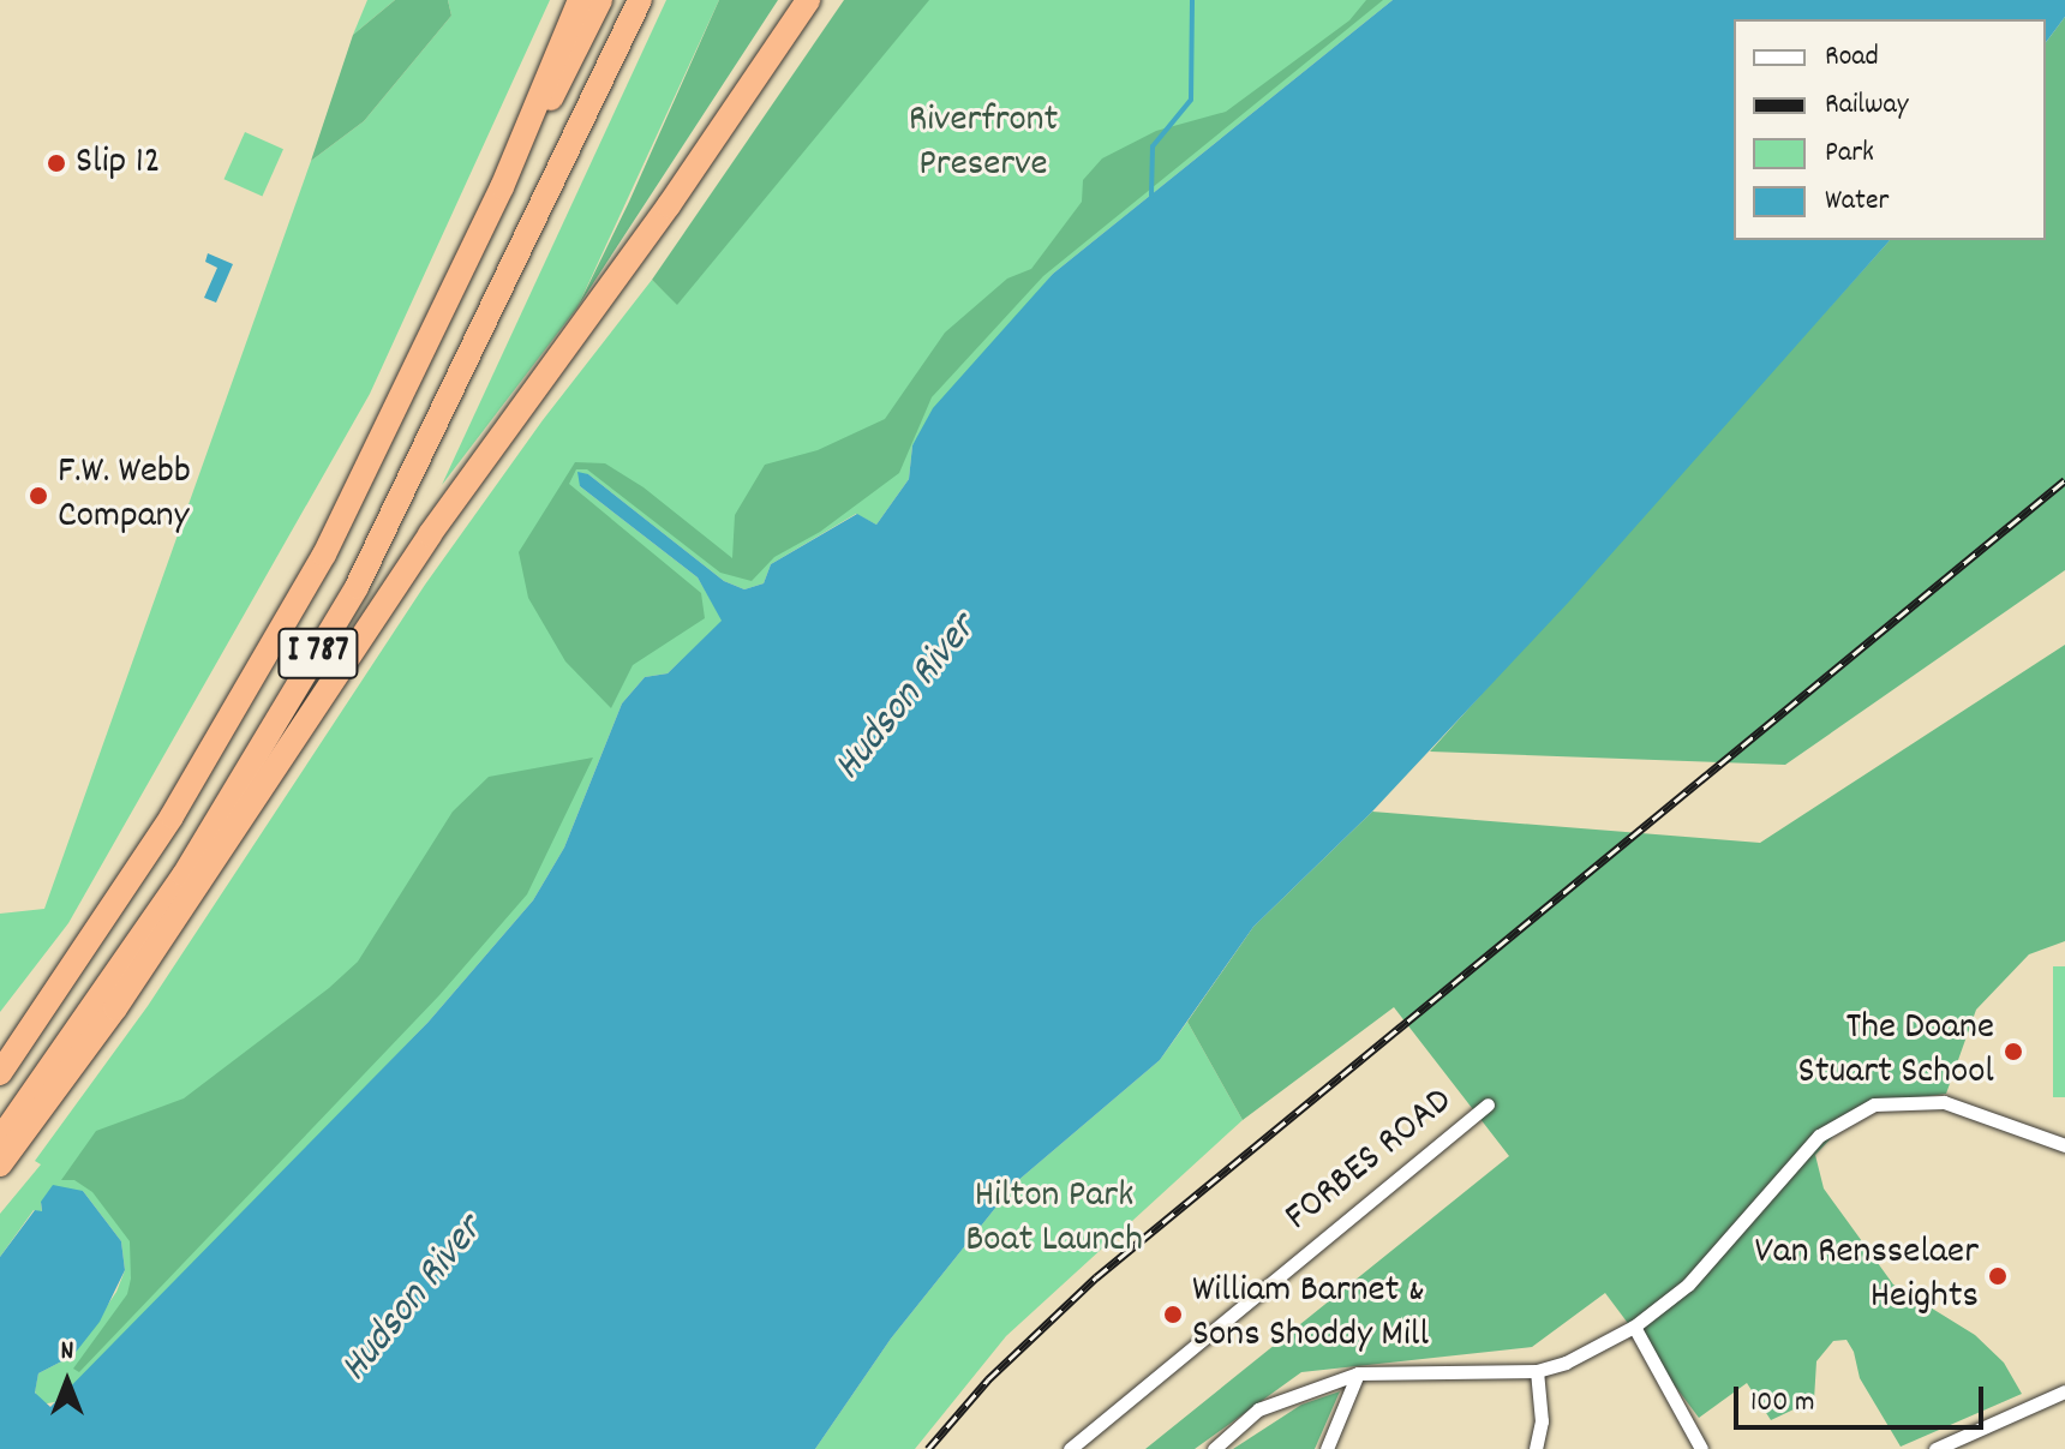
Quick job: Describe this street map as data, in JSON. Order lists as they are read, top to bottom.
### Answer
{
  "streets": {
    "highway": ["I 787"],
    "street": ["FORBES ROAD"]
  },
  "water": ["Hudson River"],
  "parks": ["Riverfront Preserve", "Hilton Park Boat Launch"],
  "places": [
    "Slip 12",
    "F.W. Webb Company",
    "The Doane Stuart School",
    "Van Rensselaer Heights",
    "William Barnet & Sons Shoddy Mill"
  ],
  "legend": [
    "Road",
    "Railway",
    "Park",
    "Water"
  ],
  "scale_bar": "100 m",
  "north": "top"
}
